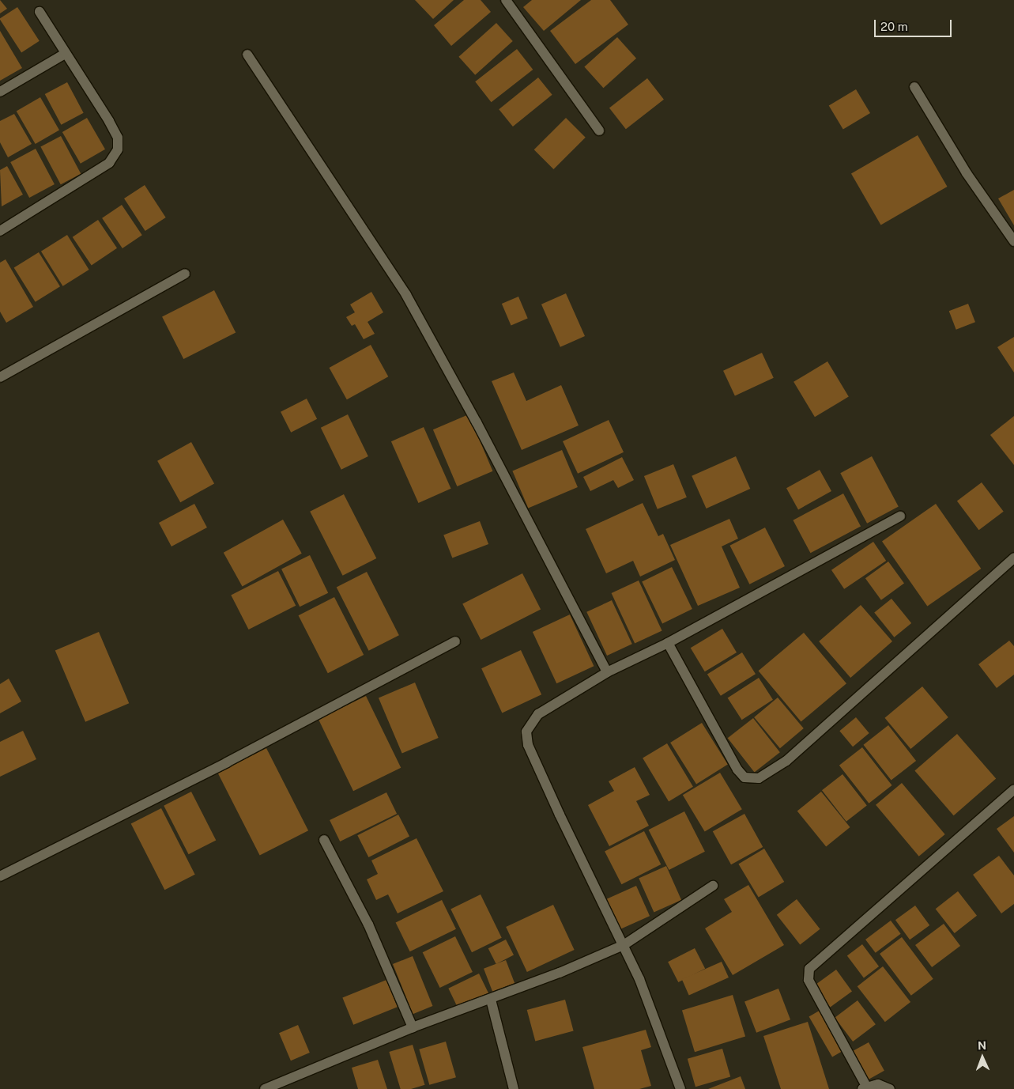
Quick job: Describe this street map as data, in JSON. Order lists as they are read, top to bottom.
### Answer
{
  "scale_bar": "20 m",
  "north": "top"
}
